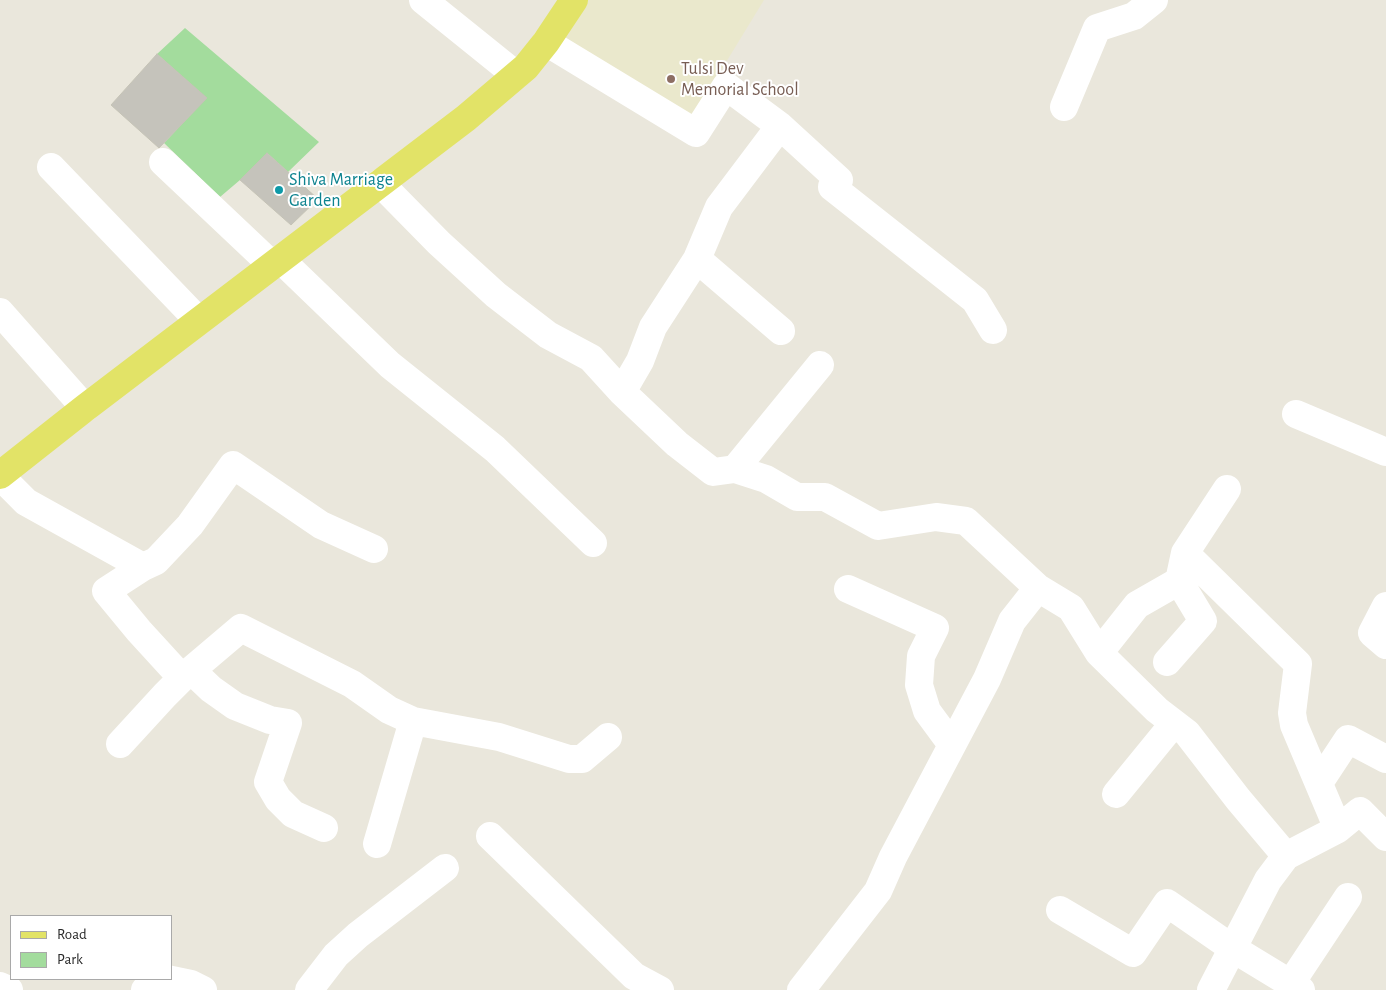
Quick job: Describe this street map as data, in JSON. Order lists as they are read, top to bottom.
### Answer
{
  "places": ["Tulsi Dev Memorial School", "Shiva Marriage Garden"],
  "legend": ["Road", "Park"]
}
